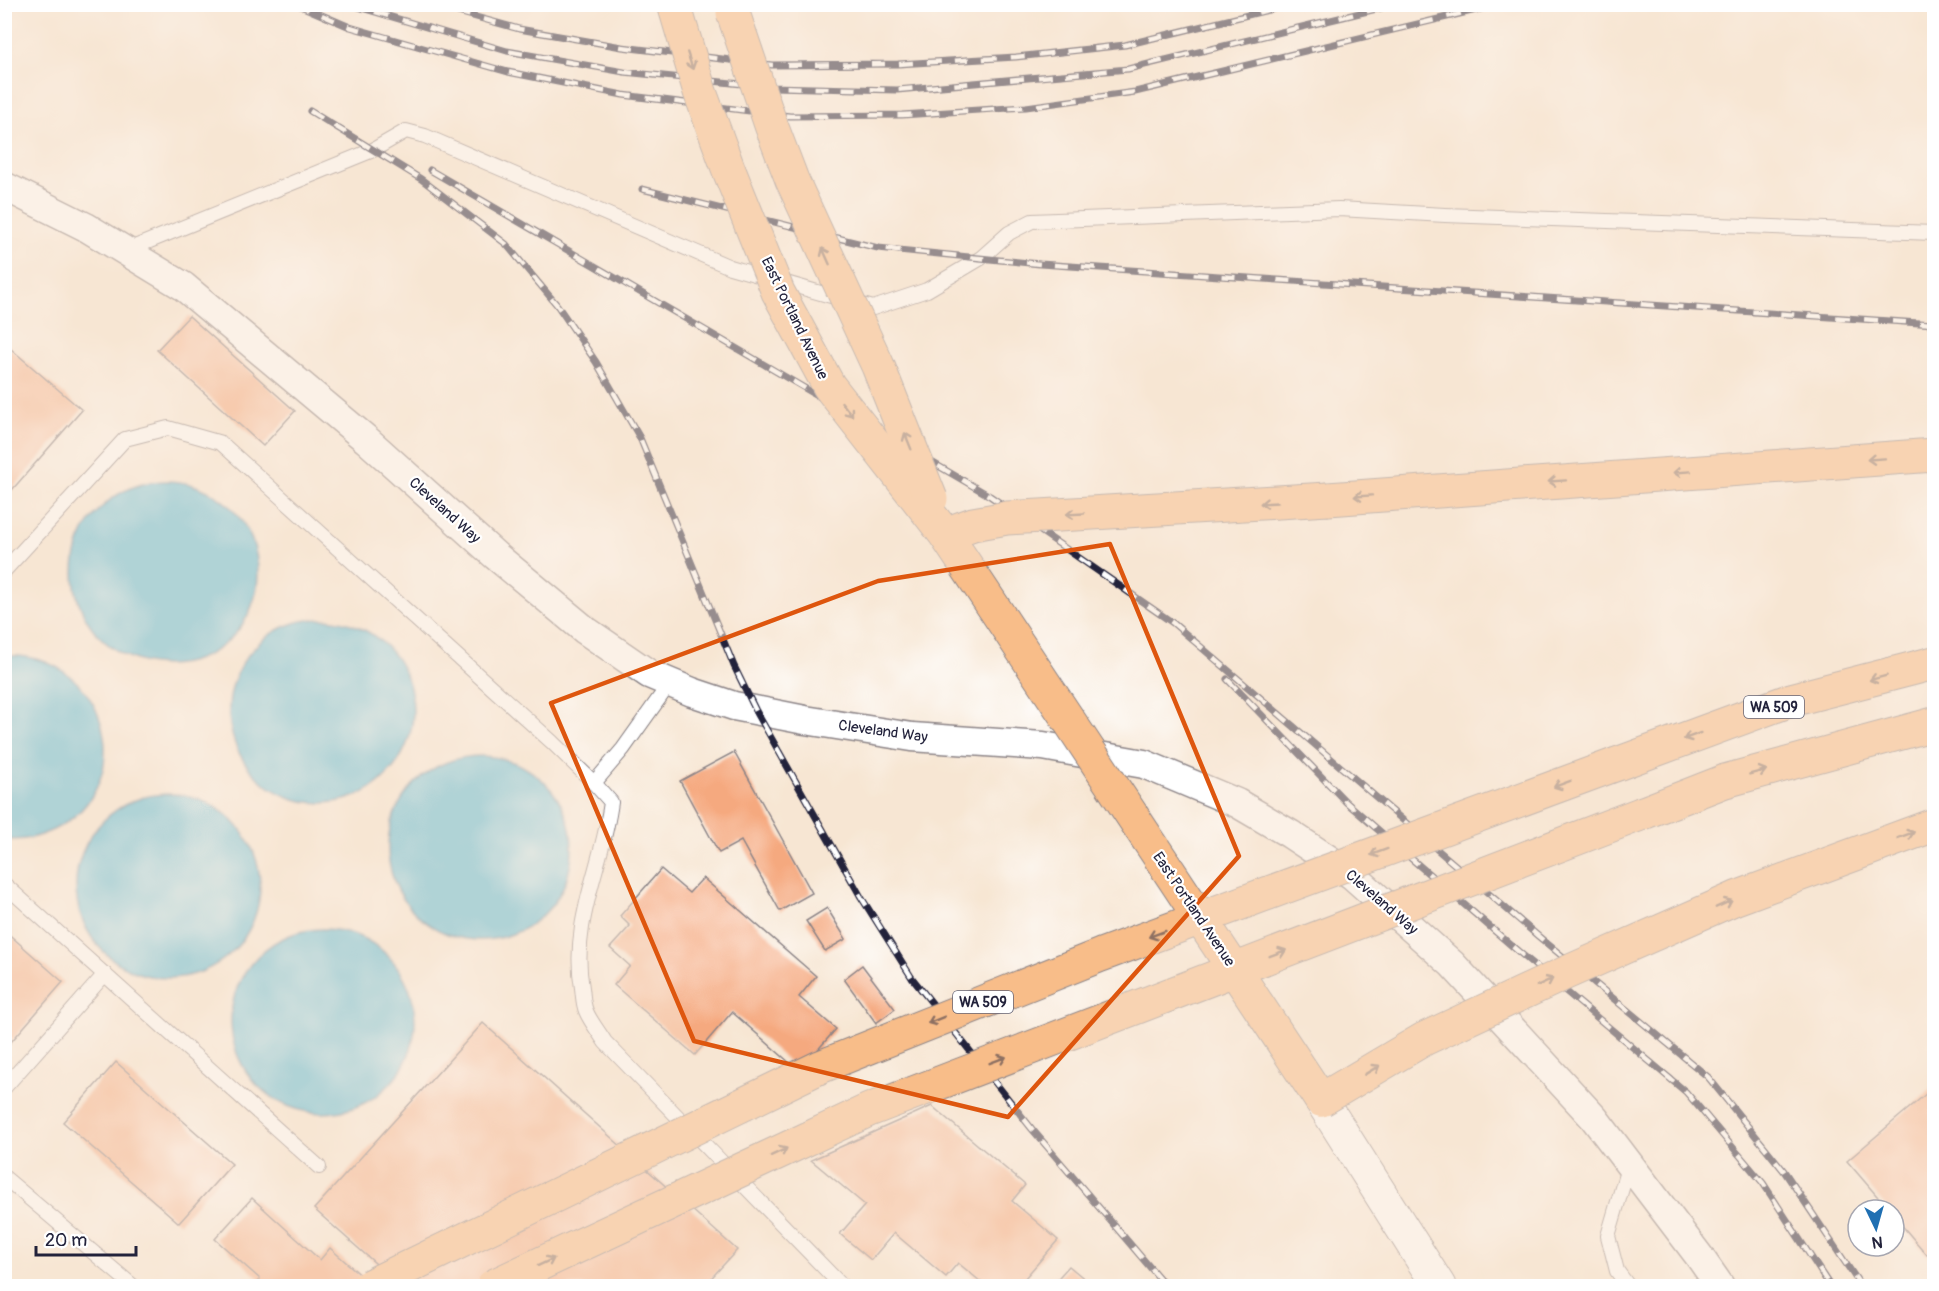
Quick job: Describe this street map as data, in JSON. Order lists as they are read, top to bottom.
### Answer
{
  "streets": {
    "main road": ["East Portland Avenue", "WA 509"],
    "street": ["Cleveland Way"]
  },
  "scale_bar": "20 m",
  "north": "bottom"
}
